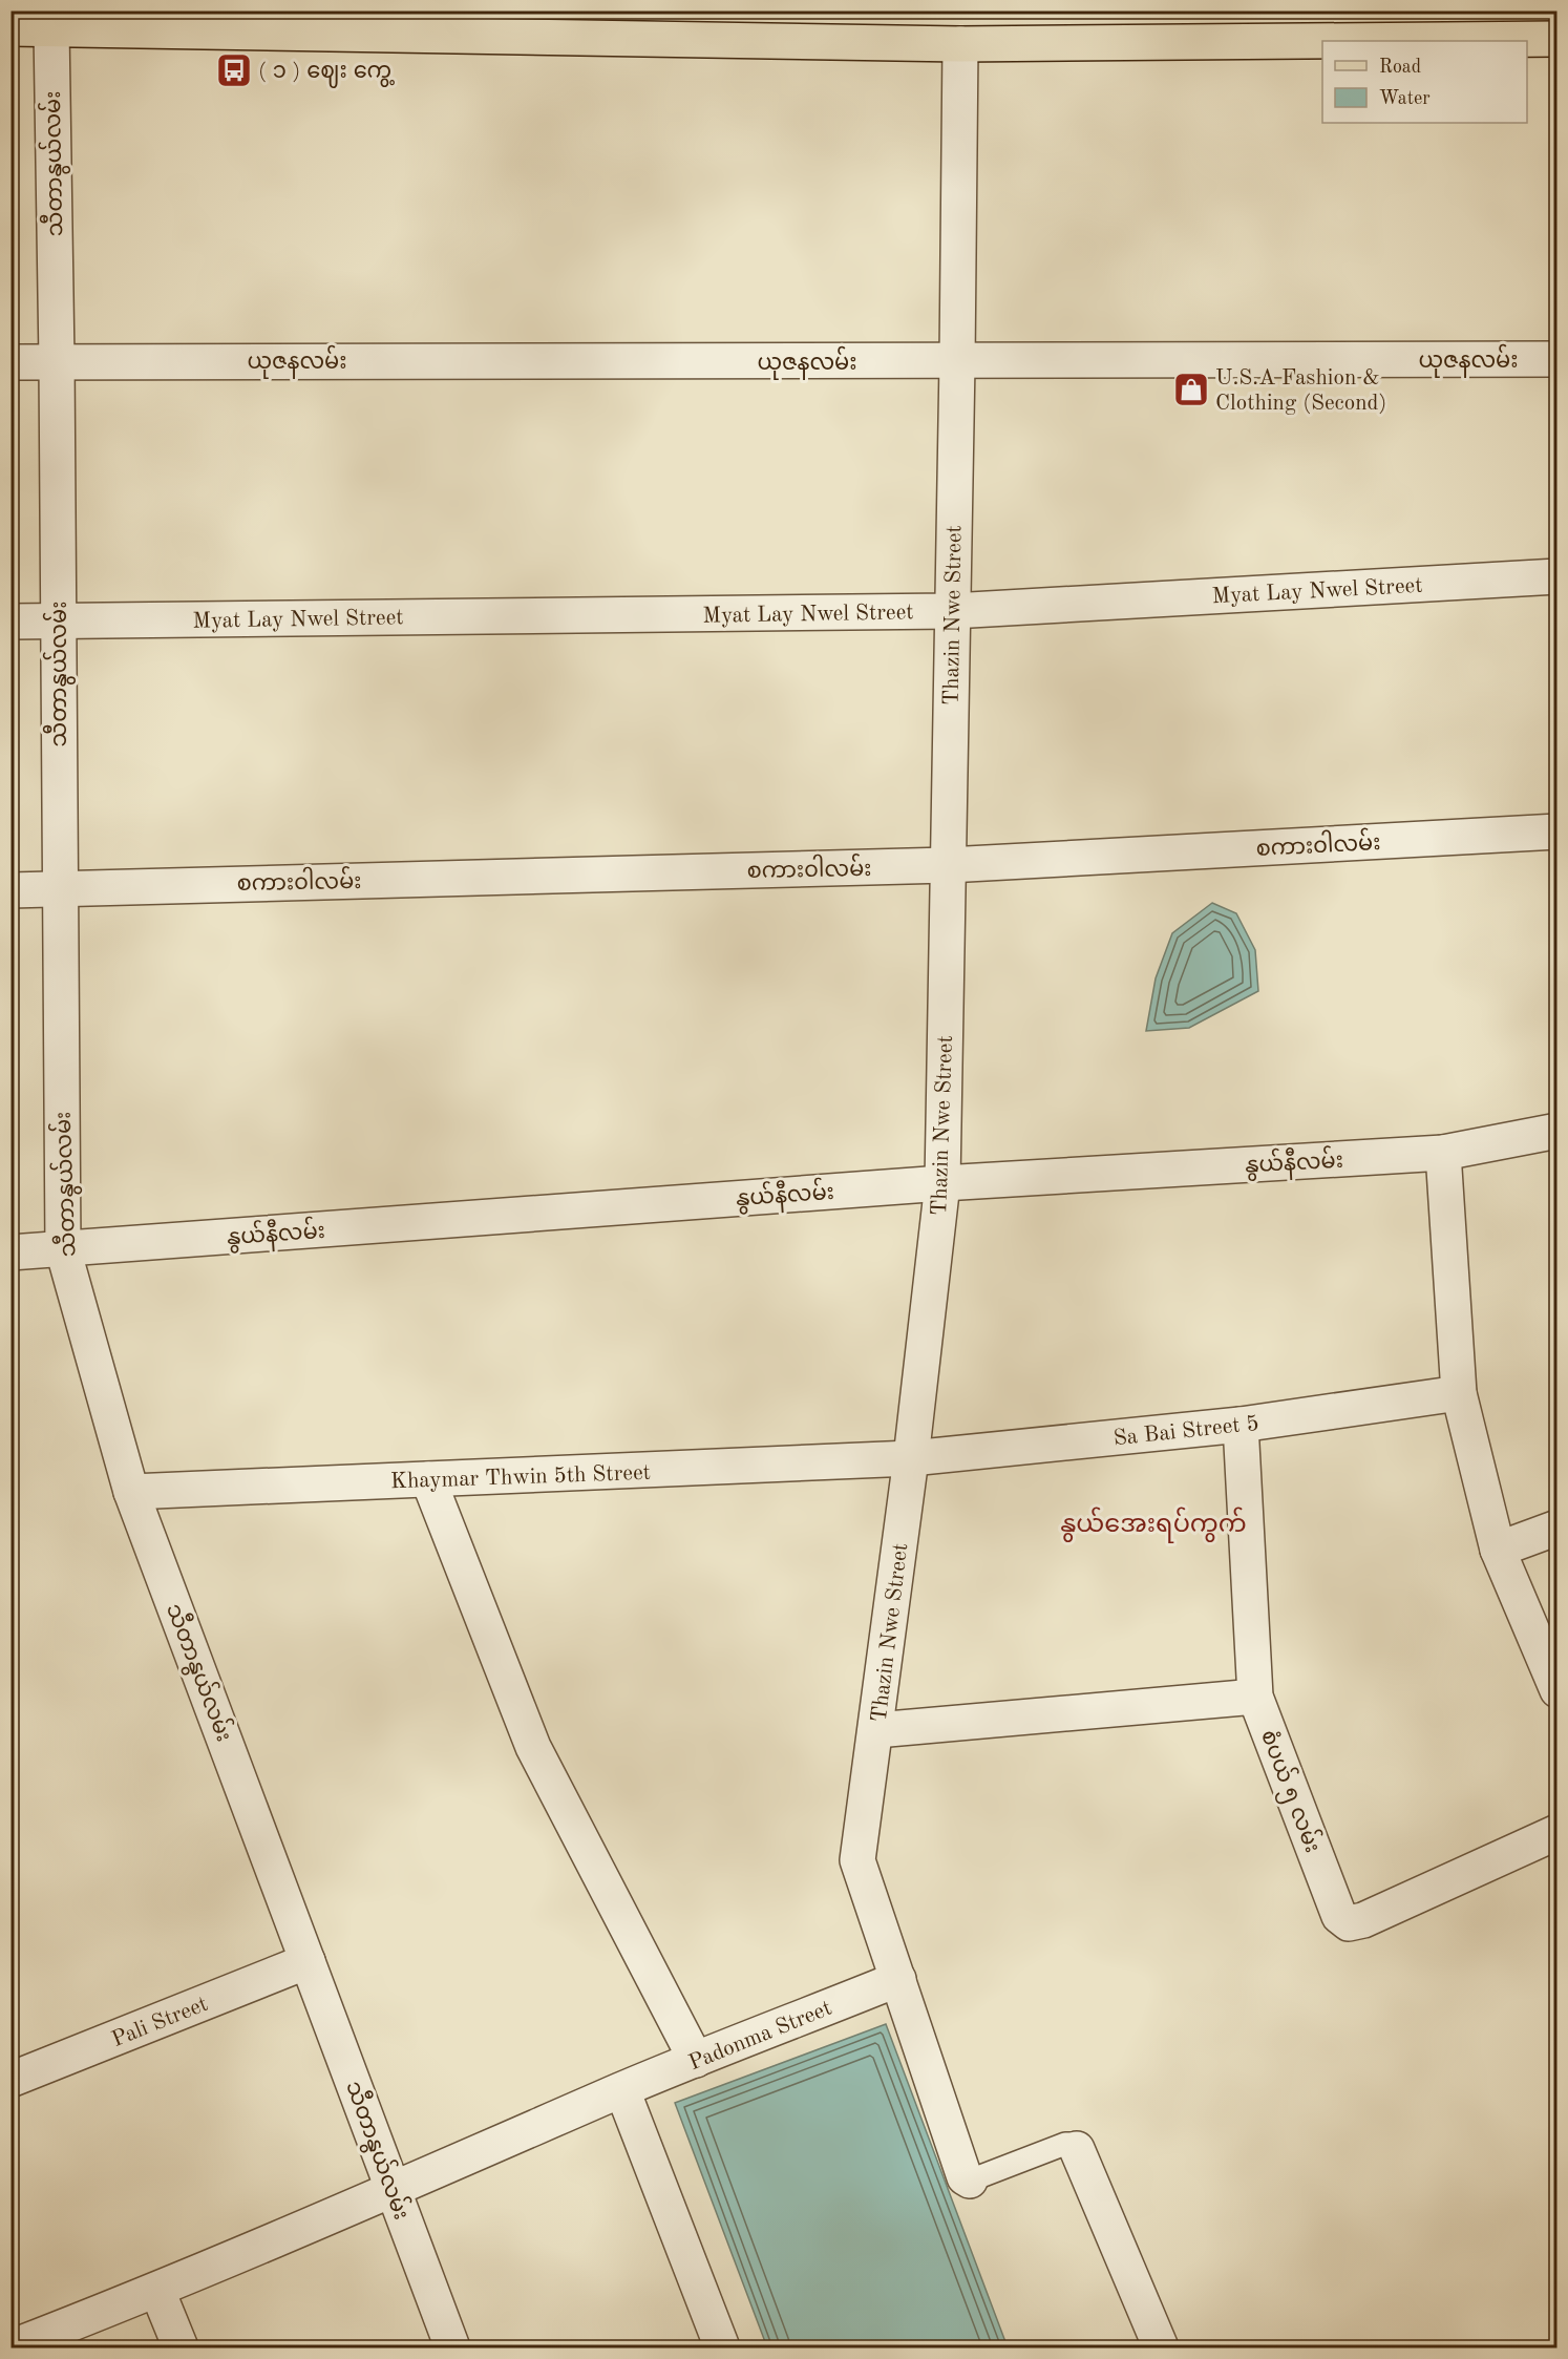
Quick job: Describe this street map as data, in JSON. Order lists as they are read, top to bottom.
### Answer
{
  "streets": {
    "street": [
      "သီတာနွယ်လမ်း",
      "ယုဇနလမ်း",
      "Myat Lay Nwel Street",
      "Thazin Nwe Street",
      "စကား၀ါလမ်း",
      "နွယ်နီလမ်း",
      "Sa Bai Street 5",
      "Khaymar Thwin 5th Street",
      "စံပယ် ၅ လမ်း",
      "Pali Street",
      "Padonma Street"
    ]
  },
  "crossings": [
    ["သီတာနွယ်လမ်း", "ယုဇနလမ်း"],
    ["သီတာနွယ်လမ်း", "Myat Lay Nwel Street"],
    ["သီတာနွယ်လမ်း", "စကား၀ါလမ်း"],
    ["သီတာနွယ်လမ်း", "နွယ်နီလမ်း"],
    ["သီတာနွယ်လမ်း", "Khaymar Thwin 5th Street"],
    ["သီတာနွယ်လမ်း", "Pali Street"],
    ["သီတာနွယ်လမ်း", "Padonma Street"],
    ["ယုဇနလမ်း", "Thazin Nwe Street"],
    ["Myat Lay Nwel Street", "Thazin Nwe Street"],
    ["Thazin Nwe Street", "စကား၀ါလမ်း"],
    ["Thazin Nwe Street", "နွယ်နီလမ်း"],
    ["Thazin Nwe Street", "Sa Bai Street 5"],
    ["Thazin Nwe Street", "Khaymar Thwin 5th Street"],
    ["Thazin Nwe Street", "Padonma Street"],
    ["Sa Bai Street 5", "Khaymar Thwin 5th Street"],
    ["Sa Bai Street 5", "စံပယ် ၅ လမ်း"]
  ],
  "districts": ["နွယ်အေးရပ်ကွက်"],
  "places": {
    "bus stop": ["( ၁ ) ဈေး ကွေ့"],
    "shop": ["U.S.A Fashion & Clothing (Second)"]
  },
  "legend": ["Road", "Water"]
}
